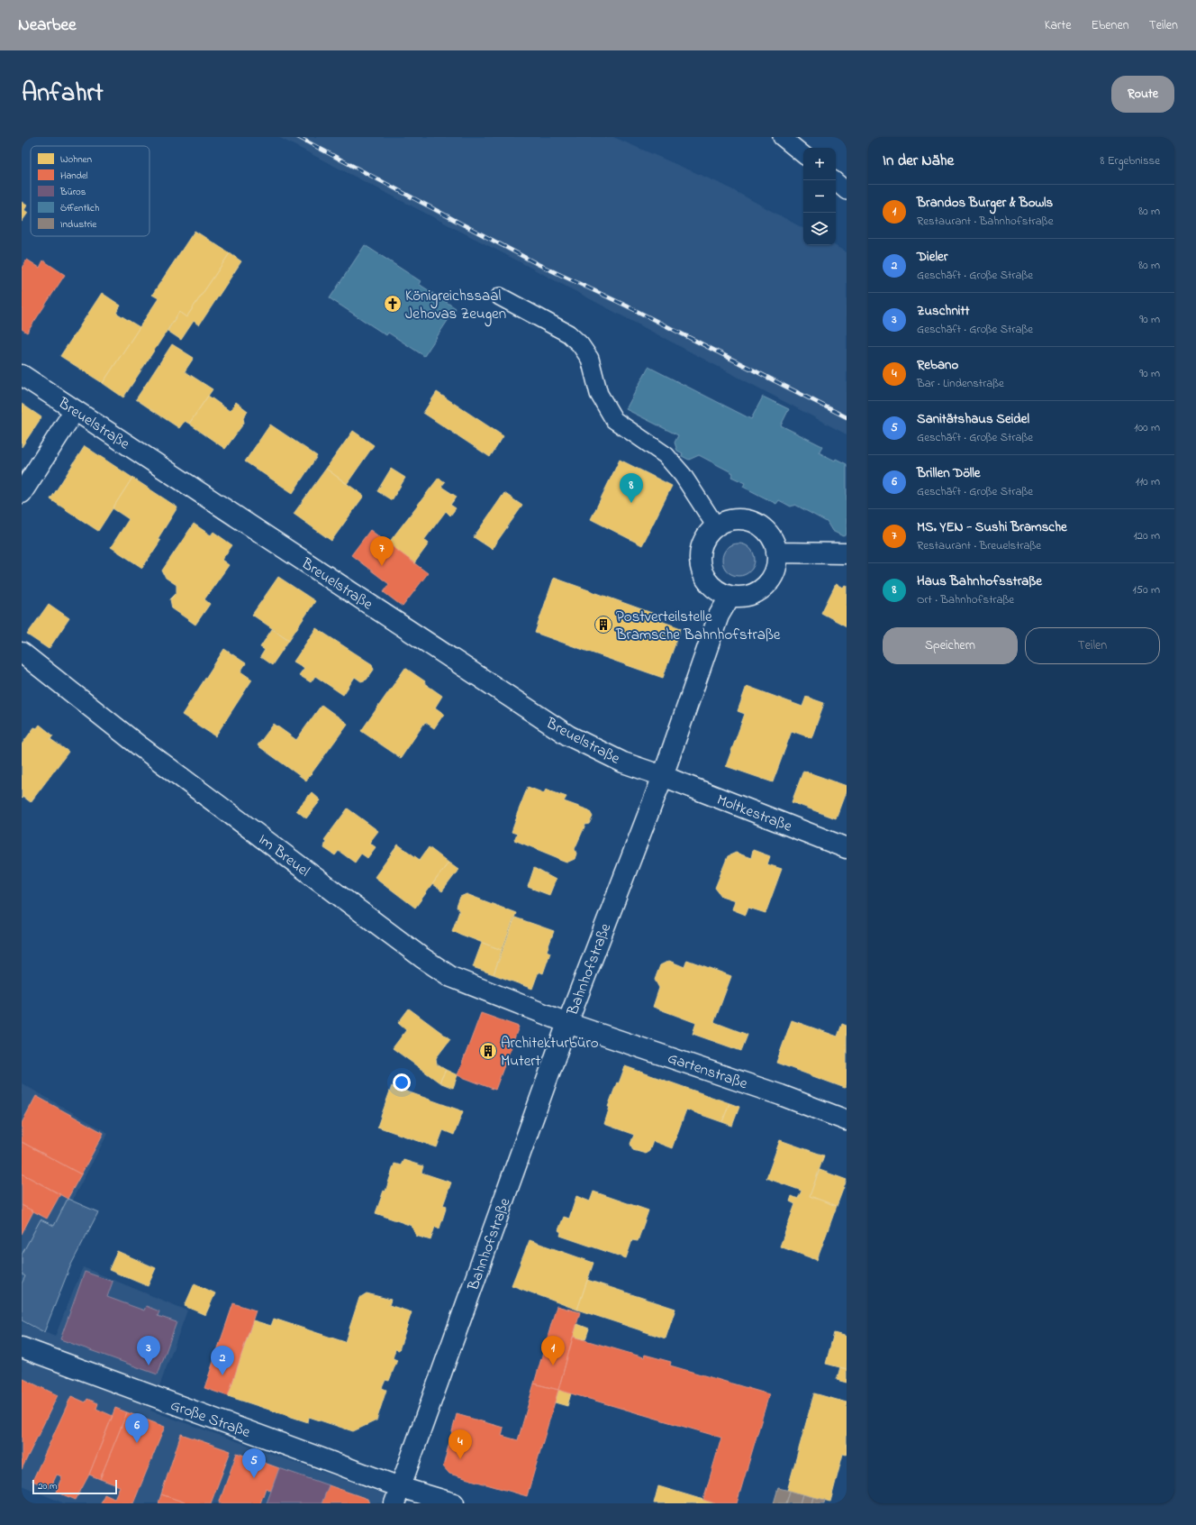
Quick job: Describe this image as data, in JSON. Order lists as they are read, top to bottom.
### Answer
{
  "streets": {
    "street": [
      "Breuelstraße",
      "Moltkestraße",
      "Im Breuel",
      "Bahnhofstraße",
      "Gartenstraße",
      "Große Straße"
    ]
  },
  "crossings": [
    ["Breuelstraße", "Moltkestraße"],
    ["Breuelstraße", "Bahnhofstraße"],
    ["Moltkestraße", "Bahnhofstraße"],
    ["Im Breuel", "Bahnhofstraße"],
    ["Im Breuel", "Gartenstraße"],
    ["Bahnhofstraße", "Gartenstraße"],
    ["Bahnhofstraße", "Große Straße"]
  ],
  "places": {
    "church": ["Königreichssaal Jehovas Zeugen"],
    "building": ["Postverteilstelle Bramsche Bahnhofstraße", "Architekturbüro Mutert"]
  },
  "legend": [
    "Wohnen",
    "Handel",
    "Büros",
    "Öffentlich",
    "Industrie"
  ],
  "scale_bar": "20 m",
  "page": {
    "header": "Nearbee",
    "nav": ["Karte", "Ebenen", "Teilen"],
    "title": "Anfahrt",
    "buttons": [
      "Route",
      ["Speichern", "Teilen"]
    ],
    "heading": ["In der Nähe", "8 Ergebnisse"],
    "map_buttons": ["+", "−"],
    "list": [
      {
        "mark": "1",
        "name": "Brandos Burger & Bowls",
        "note": "Restaurant · Bahnhofstraße",
        "value": "80 m"
      },
      {
        "mark": "2",
        "name": "Dieler",
        "note": "Geschäft · Große Straße",
        "value": "80 m"
      },
      {
        "mark": "3",
        "name": "Zuschnitt",
        "note": "Geschäft · Große Straße",
        "value": "90 m"
      },
      {
        "mark": "4",
        "name": "Rebano",
        "note": "Bar · Lindenstraße",
        "value": "90 m"
      },
      {
        "mark": "5",
        "name": "Sanitätshaus Seidel",
        "note": "Geschäft · Große Straße",
        "value": "100 m"
      },
      {
        "mark": "6",
        "name": "Brillen Dölle",
        "note": "Geschäft · Große Straße",
        "value": "110 m"
      },
      {
        "mark": "7",
        "name": "MS. YEN - Sushi Bramsche",
        "note": "Restaurant · Breuelstraße",
        "value": "120 m"
      },
      {
        "mark": "8",
        "name": "Haus Bahnhofsstraße",
        "note": "Ort · Bahnhofstraße",
        "value": "150 m"
      }
    ],
    "pins": [
      "8",
      "7",
      "1",
      "3",
      "2",
      "6",
      "4",
      "5"
    ],
    "scale": "20 m"
  }
}
